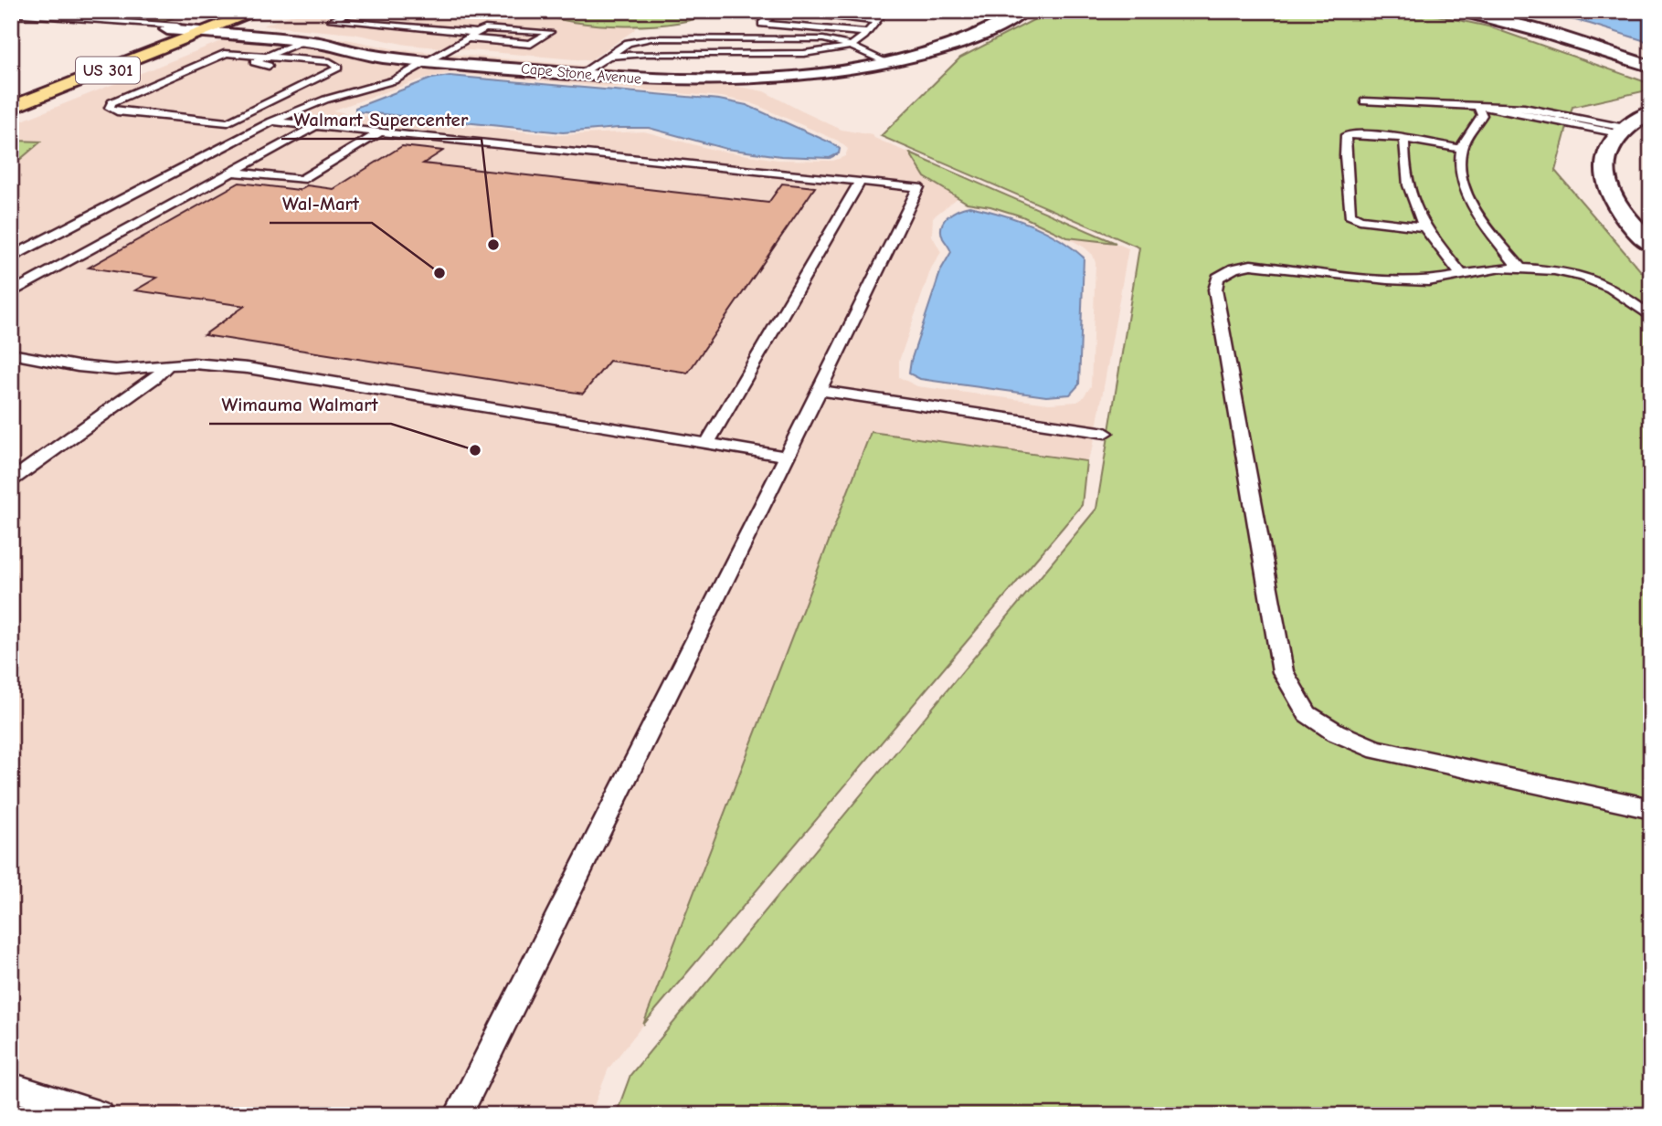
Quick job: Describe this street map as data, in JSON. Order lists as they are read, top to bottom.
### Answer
{
  "streets": {
    "main road": ["US 301"],
    "street": ["Cape Stone Avenue"]
  },
  "crossings": [
    ["US 301", "Cape Stone Avenue"]
  ],
  "places": ["Walmart Supercenter", "Wal-Mart", "Wimauma Walmart"]
}
